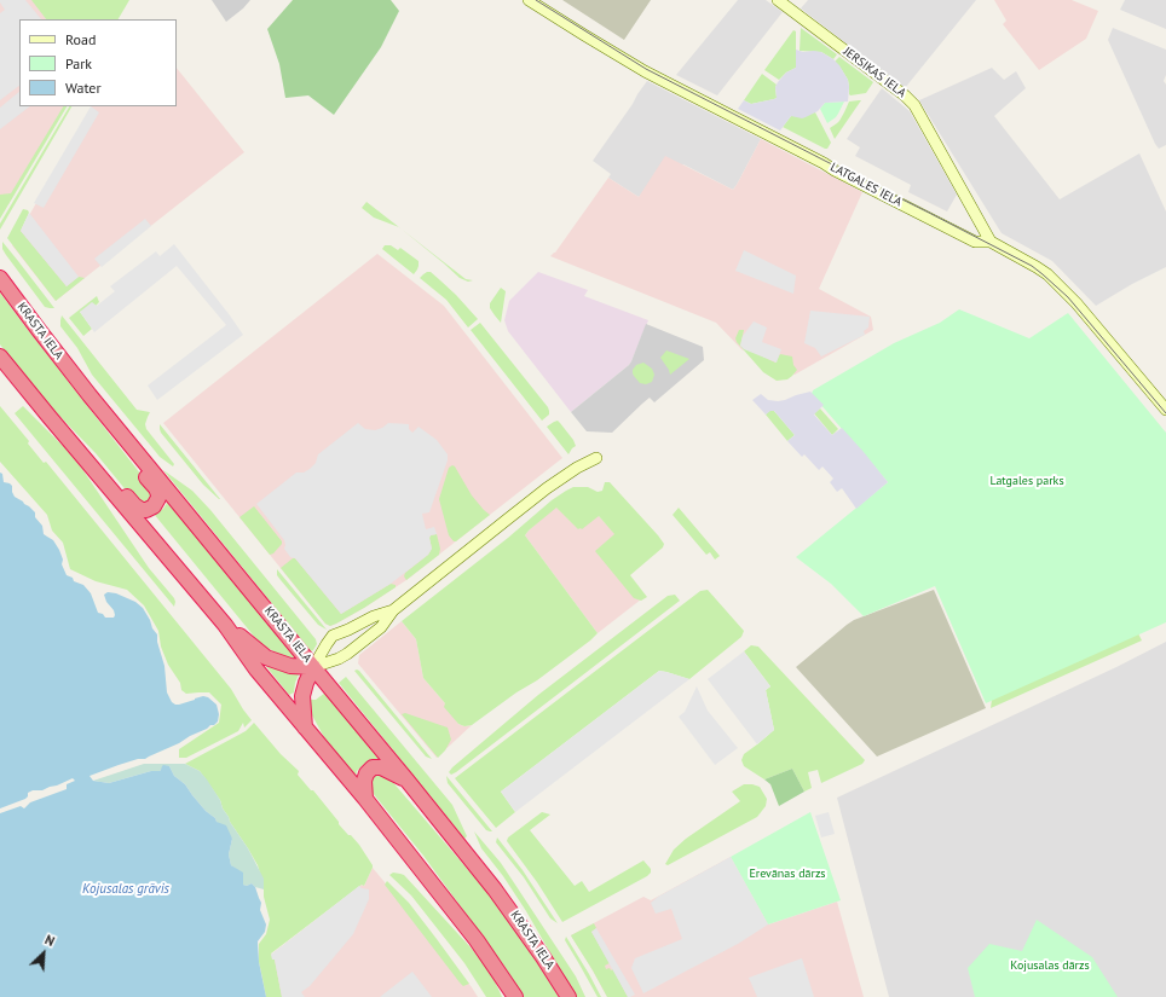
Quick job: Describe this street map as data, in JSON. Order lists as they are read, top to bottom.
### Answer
{
  "streets": {
    "highway": ["KRASTA IELA"],
    "street": ["JERSIKAS IELA", "LATGALES IELA"]
  },
  "crossings": [
    ["JERSIKAS IELA", "LATGALES IELA"]
  ],
  "water": ["Kojusalas grāvis"],
  "parks": ["Latgales parks", "Erevānas dārzs", "Kojusalas dārzs"],
  "legend": ["Road", "Park", "Water"],
  "north": "top right"
}
